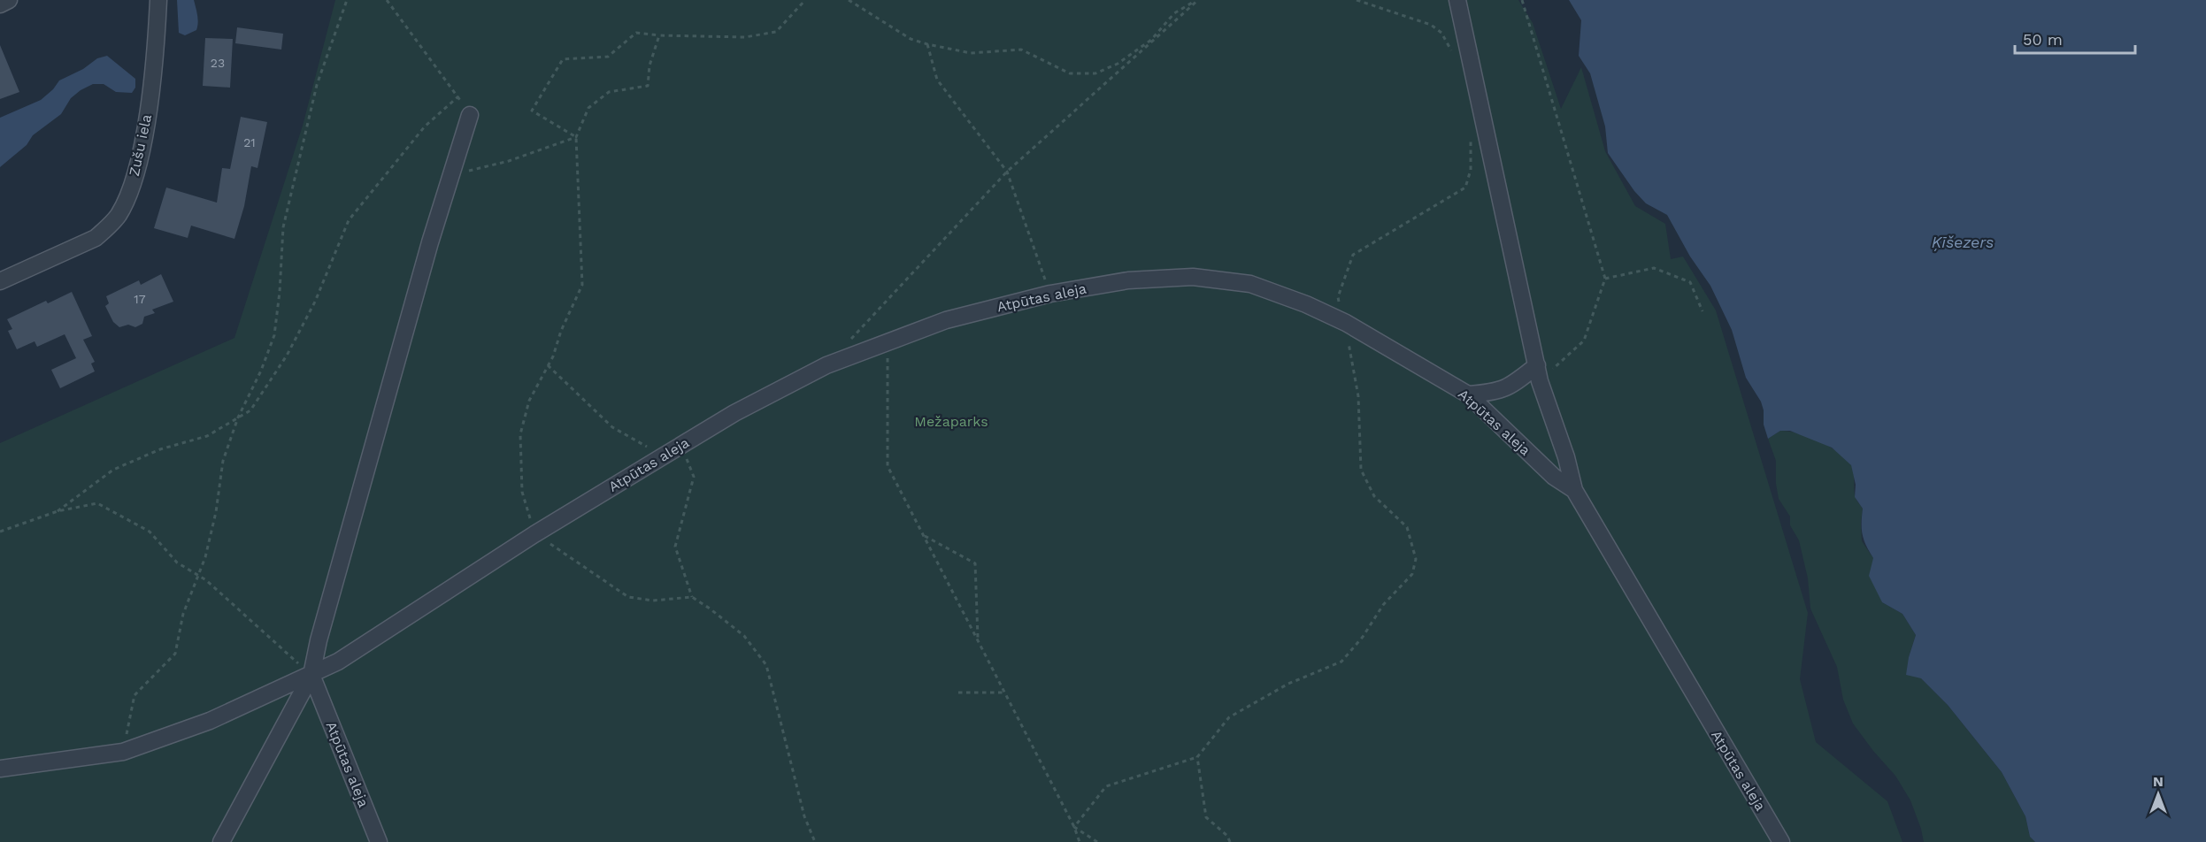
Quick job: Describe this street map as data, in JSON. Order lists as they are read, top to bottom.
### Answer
{
  "streets": {
    "street": ["Zušu iela", "Atpūtas aleja"]
  },
  "water": ["Ķīšezers"],
  "parks": ["Mežaparks"],
  "house_numbers": ["23", "21", "17"],
  "scale_bar": "50 m",
  "north": "top"
}
